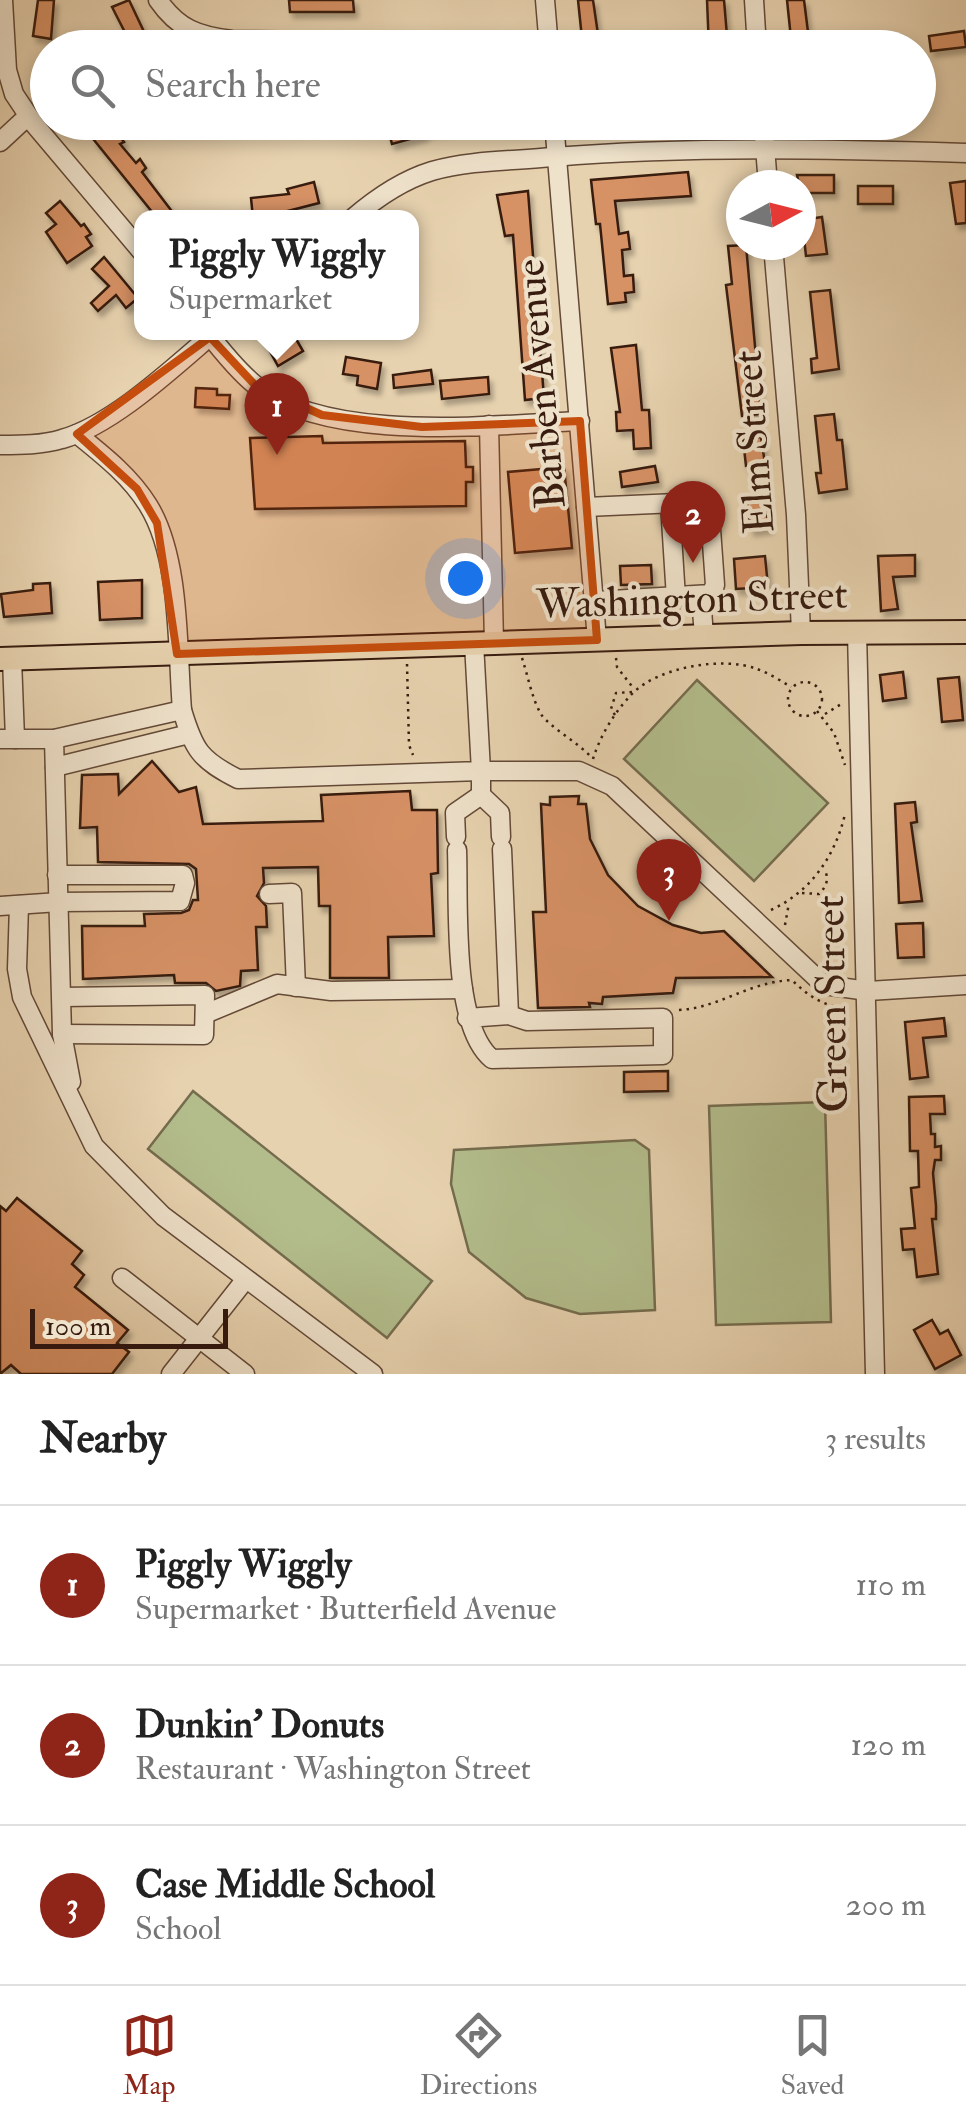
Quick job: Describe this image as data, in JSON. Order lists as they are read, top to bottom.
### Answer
{
  "streets": {
    "main road": ["Washington Street"],
    "street": ["Barben Avenue", "Elm Street", "Green Street"]
  },
  "crossings": [
    ["Barben Avenue", "Washington Street"],
    ["Elm Street", "Washington Street"],
    ["Washington Street", "Green Street"]
  ],
  "scale_bar": "100 m",
  "north": "right",
  "page": {
    "search": "Search here",
    "popup": ["Piggly Wiggly", "Supermarket"],
    "pins": ["1", "2", "3"],
    "scale": "100 m",
    "heading": ["Nearby", "3 results"],
    "list": [
      {
        "mark": "1",
        "name": "Piggly Wiggly",
        "note": "Supermarket · Butterfield Avenue",
        "value": "110 m"
      },
      {
        "mark": "2",
        "name": "Dunkin' Donuts",
        "note": "Restaurant · Washington Street",
        "value": "120 m"
      },
      {
        "mark": "3",
        "name": "Case Middle School",
        "note": "School",
        "value": "200 m"
      }
    ],
    "nav": ["Map", "Directions", "Saved"]
  }
}
